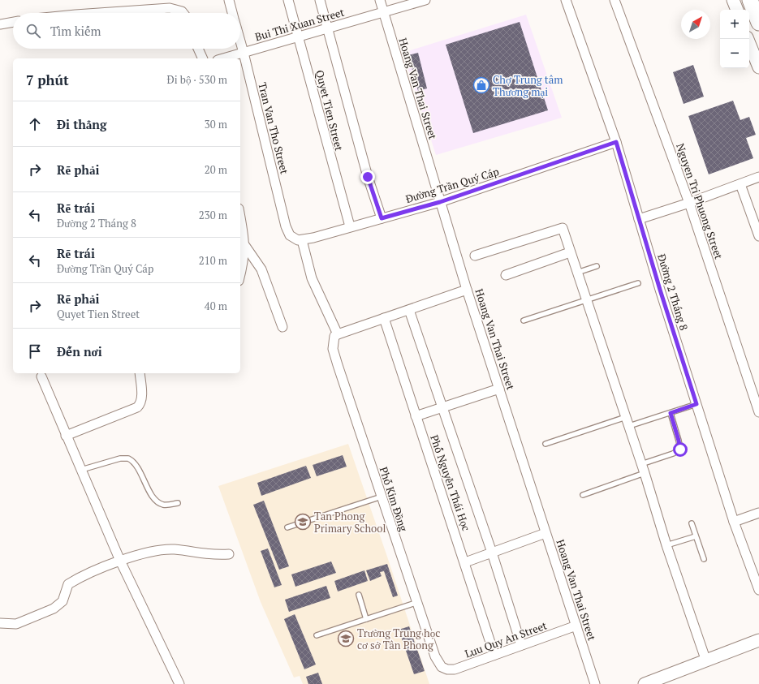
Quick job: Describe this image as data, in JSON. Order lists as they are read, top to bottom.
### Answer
{
  "streets": {
    "street": [
      "Bui Thi Xuan Street",
      "Hoang Van Thai Street",
      "Quyet Tien Street",
      "Tran Van Tho Street",
      "Đường Trần Quý Cáp",
      "Nguyen Tri Phuong Street",
      "Đường 2 Tháng 8",
      "Phố Nguyễn Thái Học",
      "Phố Kim Đồng",
      "Luu Quy An Street"
    ]
  },
  "crossings": [
    ["Bui Thi Xuan Street", "Hoang Van Thai Street"],
    ["Bui Thi Xuan Street", "Quyet Tien Street"],
    ["Bui Thi Xuan Street", "Tran Van Tho Street"],
    ["Hoang Van Thai Street", "Đường Trần Quý Cáp"],
    ["Hoang Van Thai Street", "Luu Quy An Street"],
    ["Quyet Tien Street", "Đường Trần Quý Cáp"],
    ["Tran Van Tho Street", "Đường Trần Quý Cáp"],
    ["Tran Van Tho Street", "Phố Kim Đồng"],
    ["Đường Trần Quý Cáp", "Đường 2 Tháng 8"],
    ["Phố Nguyễn Thái Học", "Luu Quy An Street"],
    ["Phố Kim Đồng", "Luu Quy An Street"]
  ],
  "places": {
    "shop": ["Chợ Trung tâm Thương mại"],
    "school or university": ["Tan Phong Primary School", "Trường Trung học cơ sở Tân Phong"]
  },
  "north": "top right",
  "page": {
    "map_buttons": ["+", "−"],
    "search": "Tìm kiếm",
    "heading": ["7 phút", "Đi bộ · 530 m"],
    "list": [
      ["Đi thẳng", "30 m"],
      ["Rẽ phải", "20 m"],
      ["Rẽ trái", "Đường 2 Tháng 8", "230 m"],
      ["Rẽ trái", "Đường Trần Quý Cáp", "210 m"],
      ["Rẽ phải", "Quyet Tien Street", "40 m"],
      "Đến nơi"
    ]
  }
}
